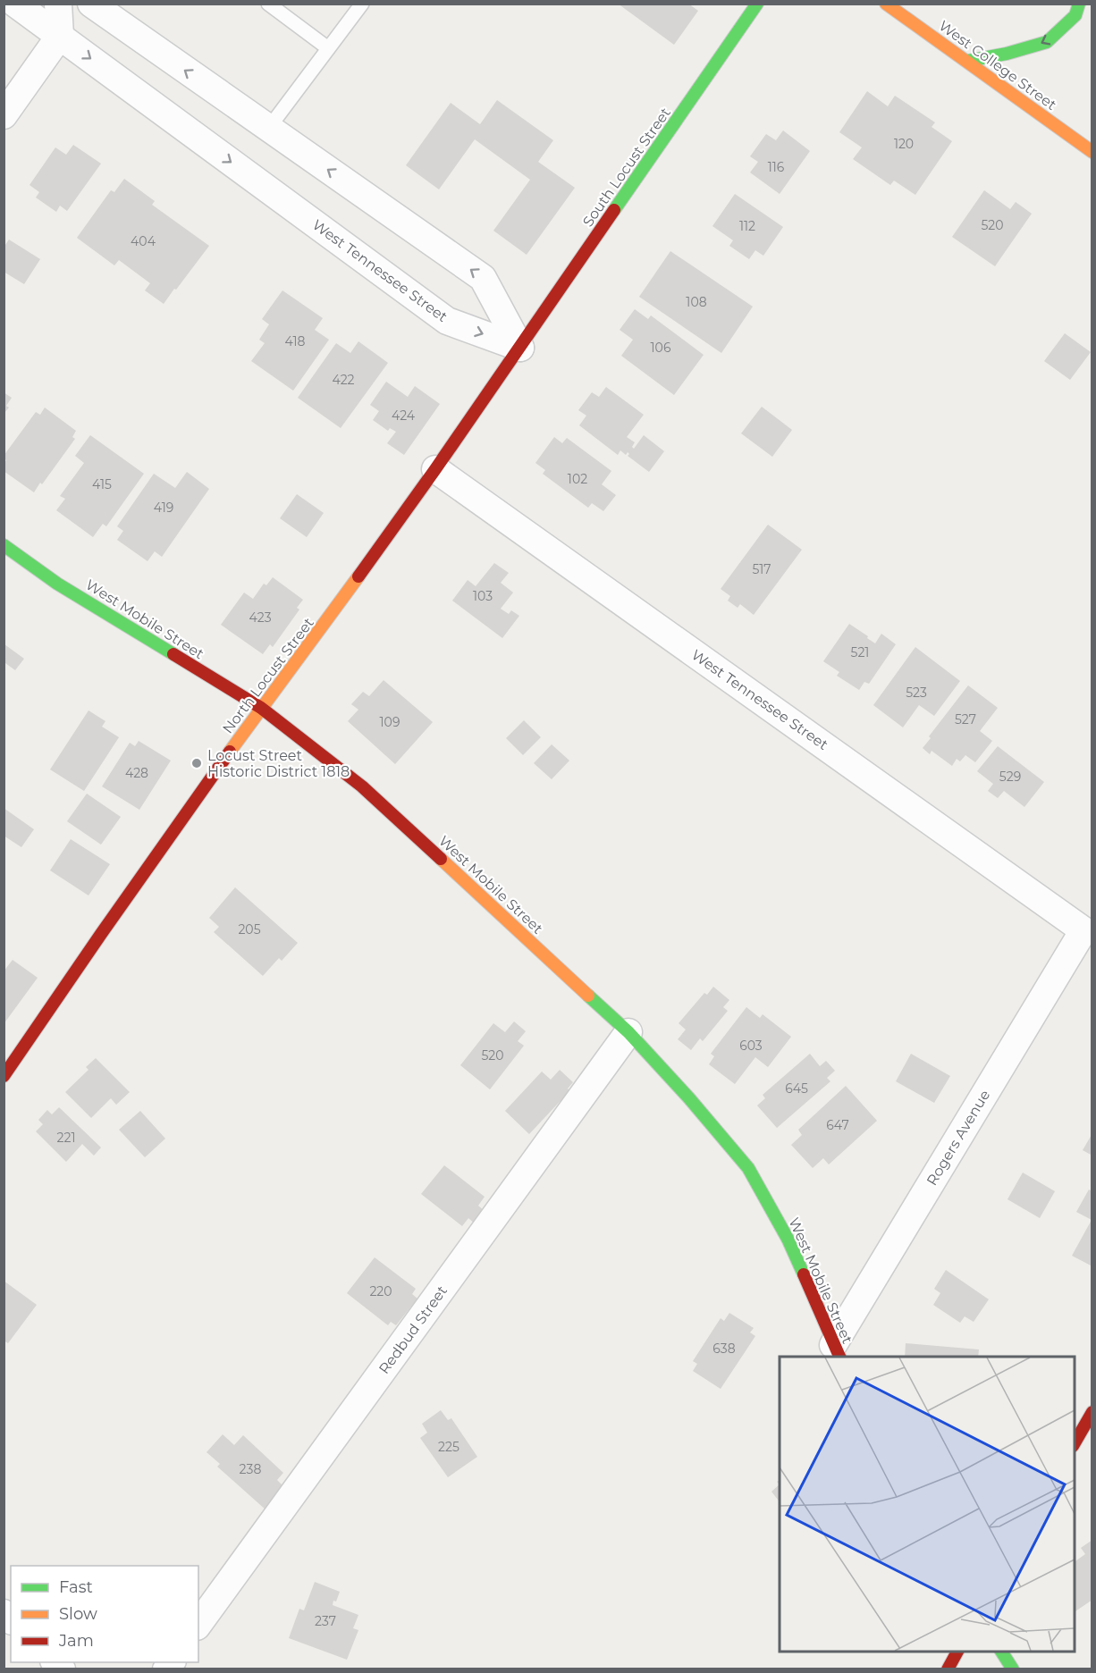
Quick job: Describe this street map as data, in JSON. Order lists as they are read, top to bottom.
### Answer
{
  "streets": {
    "street": [
      "West College Street",
      "South Locust Street",
      "West Tennessee Street",
      "West Mobile Street",
      "North Locust Street",
      "Rogers Avenue",
      "Redbud Street"
    ]
  },
  "crossings": [
    ["South Locust Street", "West Tennessee Street"],
    ["South Locust Street", "North Locust Street"],
    ["West Tennessee Street", "North Locust Street"],
    ["West Tennessee Street", "Rogers Avenue"],
    ["West Mobile Street", "North Locust Street"],
    ["West Mobile Street", "Rogers Avenue"],
    ["West Mobile Street", "Redbud Street"]
  ],
  "places": ["Locust Street Historic District 1818"],
  "house_numbers": [
    "120",
    "116",
    "520",
    "112",
    "404",
    "108",
    "418",
    "106",
    "422",
    "424",
    "102",
    "415",
    "419",
    "517",
    "103",
    "423",
    "521",
    "523",
    "527",
    "109",
    "428",
    "529",
    "205",
    "603",
    "520",
    "645",
    "647",
    "221",
    "220",
    "638",
    "225",
    "238",
    "237"
  ],
  "legend": ["Fast", "Slow", "Jam"]
}
